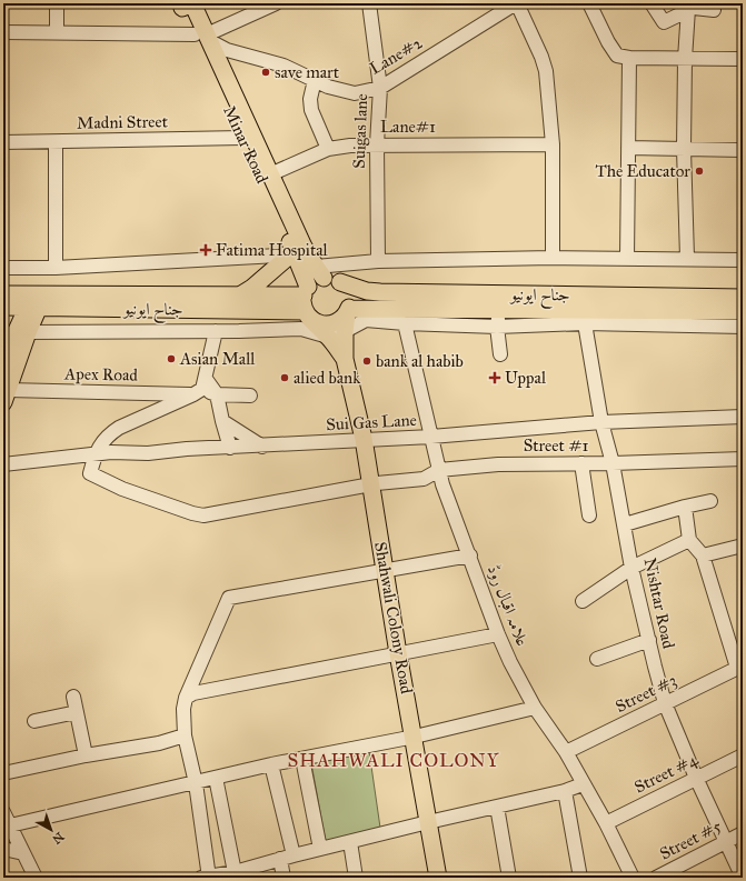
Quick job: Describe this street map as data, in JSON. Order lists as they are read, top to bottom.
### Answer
{
  "streets": {
    "main road": ["Minar Road", "جناح ایونیو", "Shahwali Colony Road"],
    "street": [
      "Lane#2",
      "Madni Street",
      "Lane#1",
      "Suigas lane",
      "Apex Road",
      "Sui Gas Lane",
      "Street #1",
      "Nishtar Road",
      "علامہ اقبال روڈ",
      "Street #3",
      "Street #4",
      "Street #5"
    ]
  },
  "crossings": [
    ["Lane#2", "Suigas lane"],
    ["Lane#2", "Minar Road"],
    ["Madni Street", "Minar Road"],
    ["Lane#1", "Suigas lane"],
    ["Lane#1", "Minar Road"],
    ["Minar Road", "جناح ایونیو"],
    ["Minar Road", "Shahwali Colony Road"],
    ["جناح ایونیو", "Shahwali Colony Road"],
    ["Sui Gas Lane", "Street #1"],
    ["Sui Gas Lane", "Nishtar Road"],
    ["Sui Gas Lane", "علامہ اقبال روڈ"],
    ["Sui Gas Lane", "Shahwali Colony Road"],
    ["Street #1", "Nishtar Road"],
    ["Street #1", "علامہ اقبال روڈ"],
    ["Street #1", "Shahwali Colony Road"],
    ["Nishtar Road", "Street #3"],
    ["Nishtar Road", "Street #4"],
    ["Nishtar Road", "Street #5"],
    ["علامہ اقبال روڈ", "Street #3"],
    ["علامہ اقبال روڈ", "Street #4"]
  ],
  "districts": ["SHAHWALI COLONY"],
  "places": {
    "other": [
      "save mart",
      "The Educator",
      "Asian Mall",
      "bank al habib",
      "alied bank"
    ],
    "health": ["Fatima Hospital", "Uppal"]
  },
  "north": "bottom right"
}
